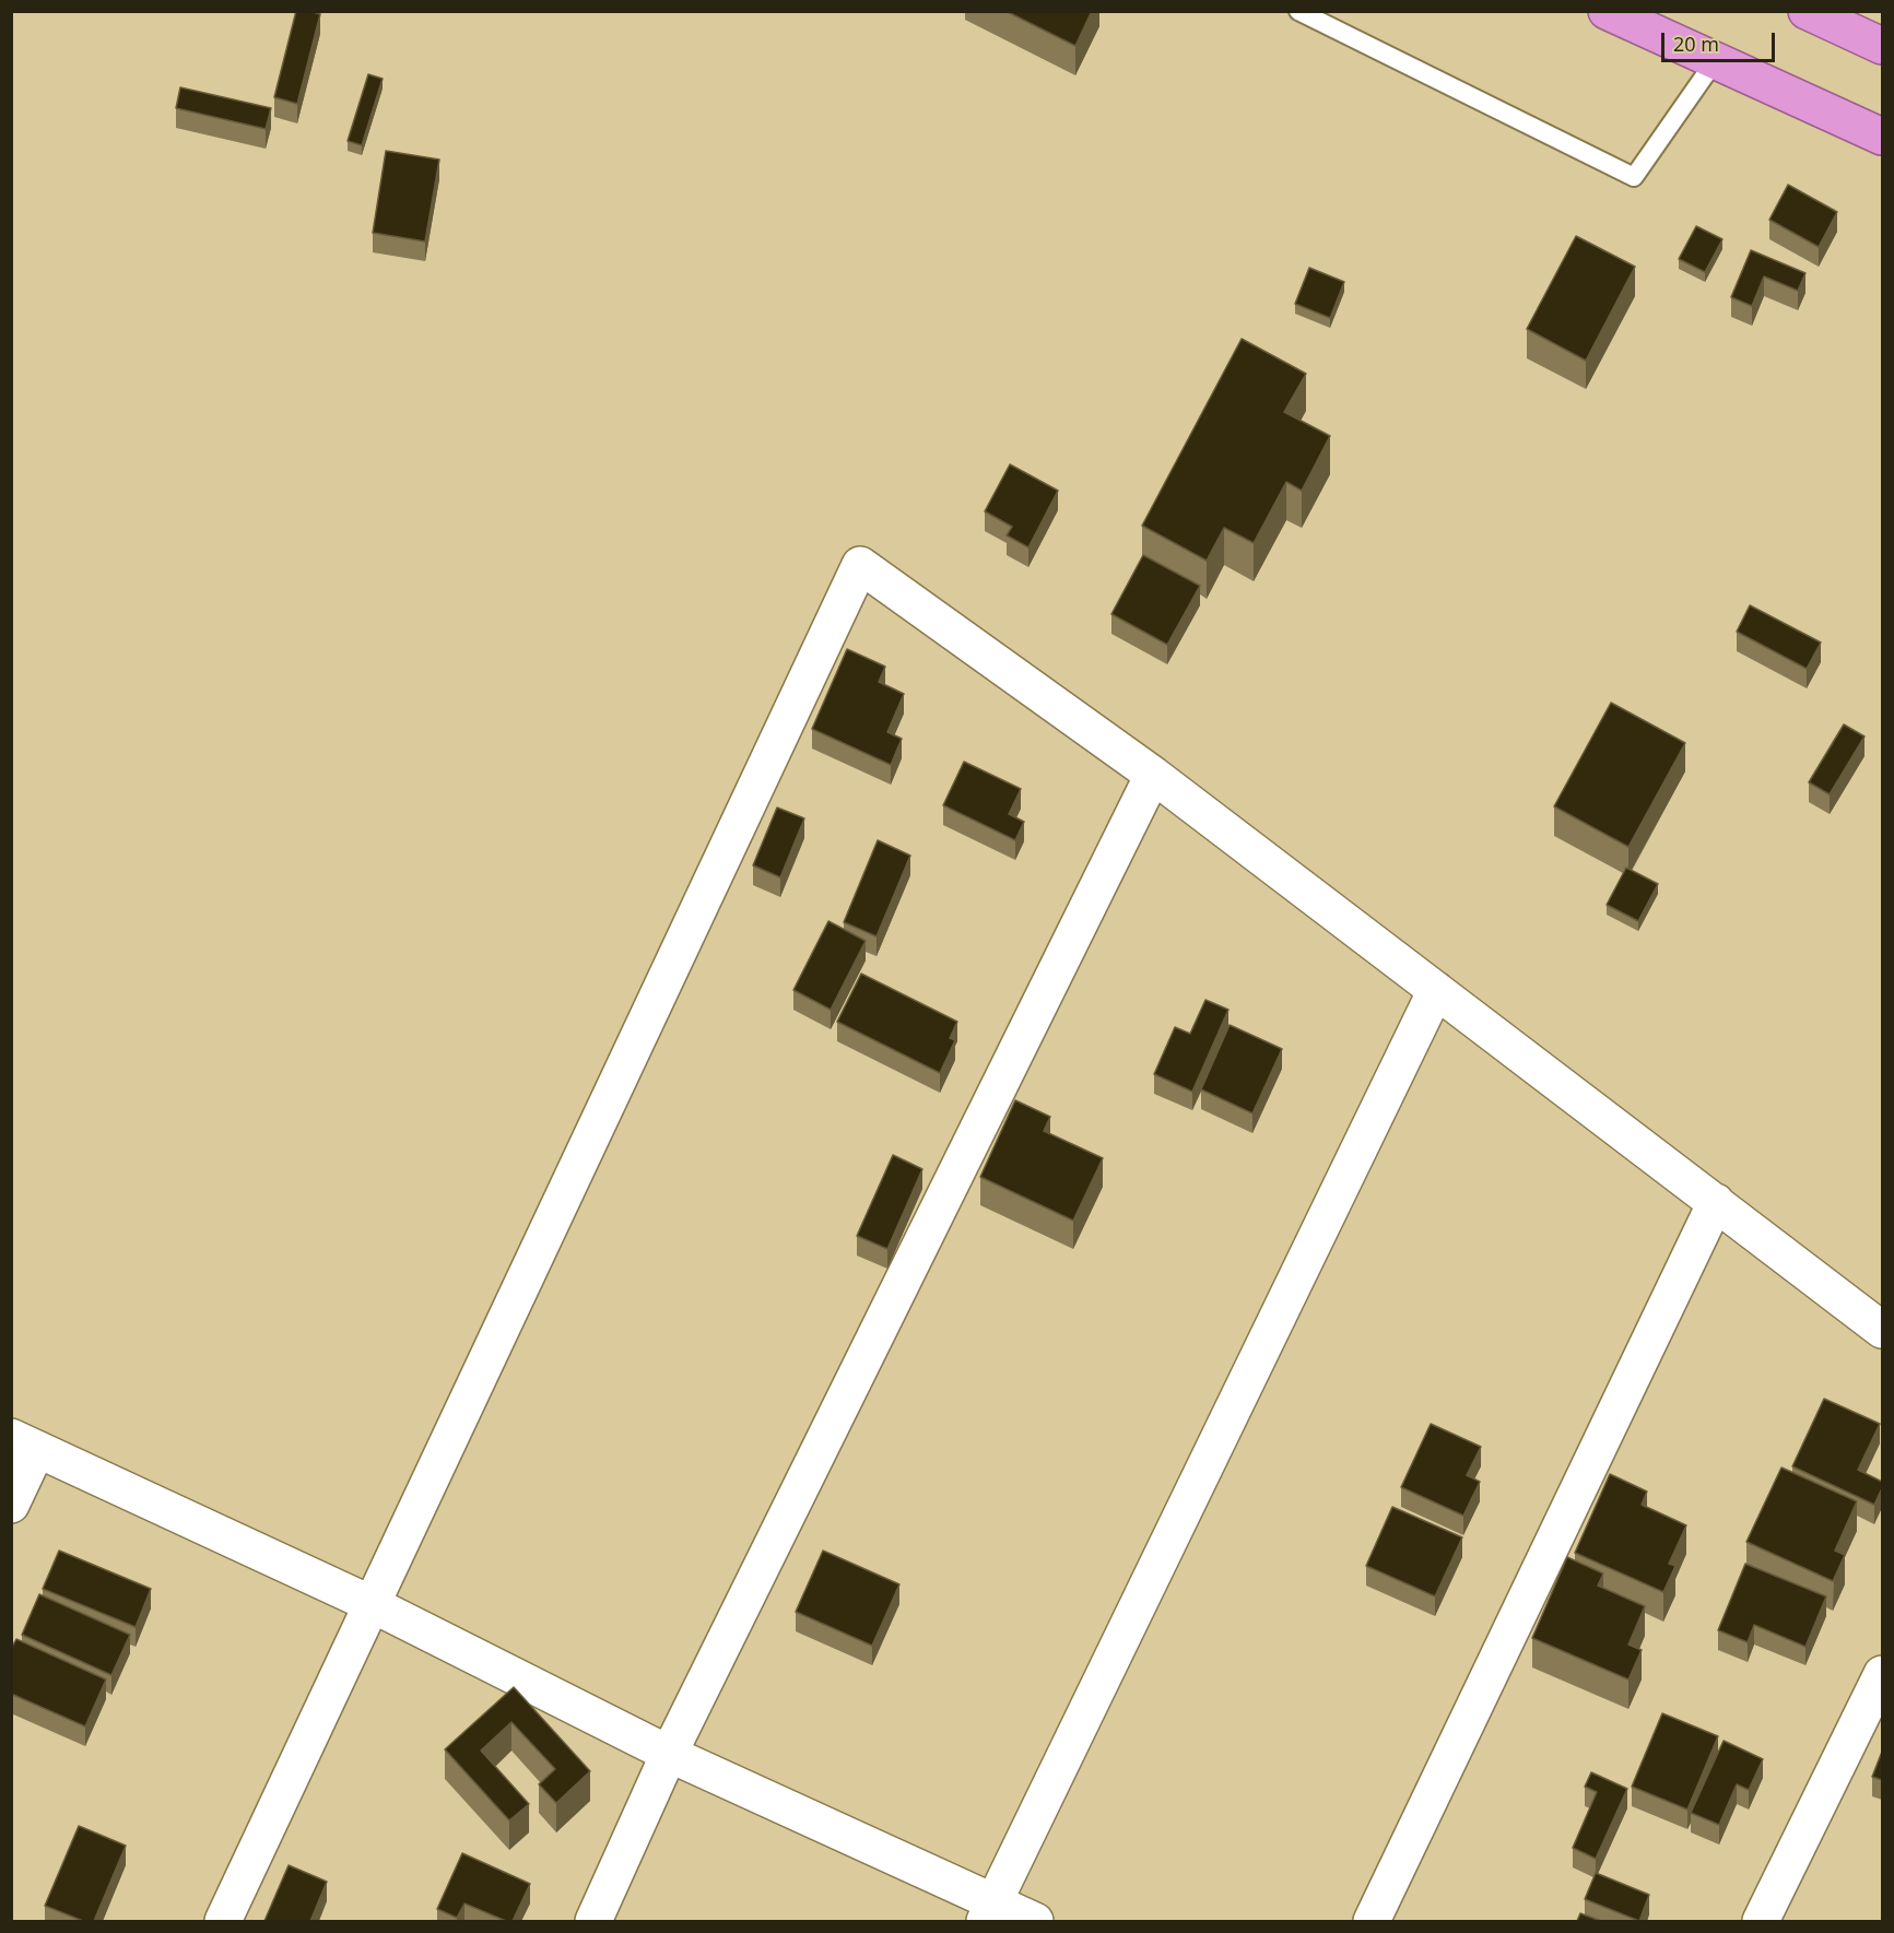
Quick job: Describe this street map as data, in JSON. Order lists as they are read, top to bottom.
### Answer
{
  "scale_bar": "20 m"
}
